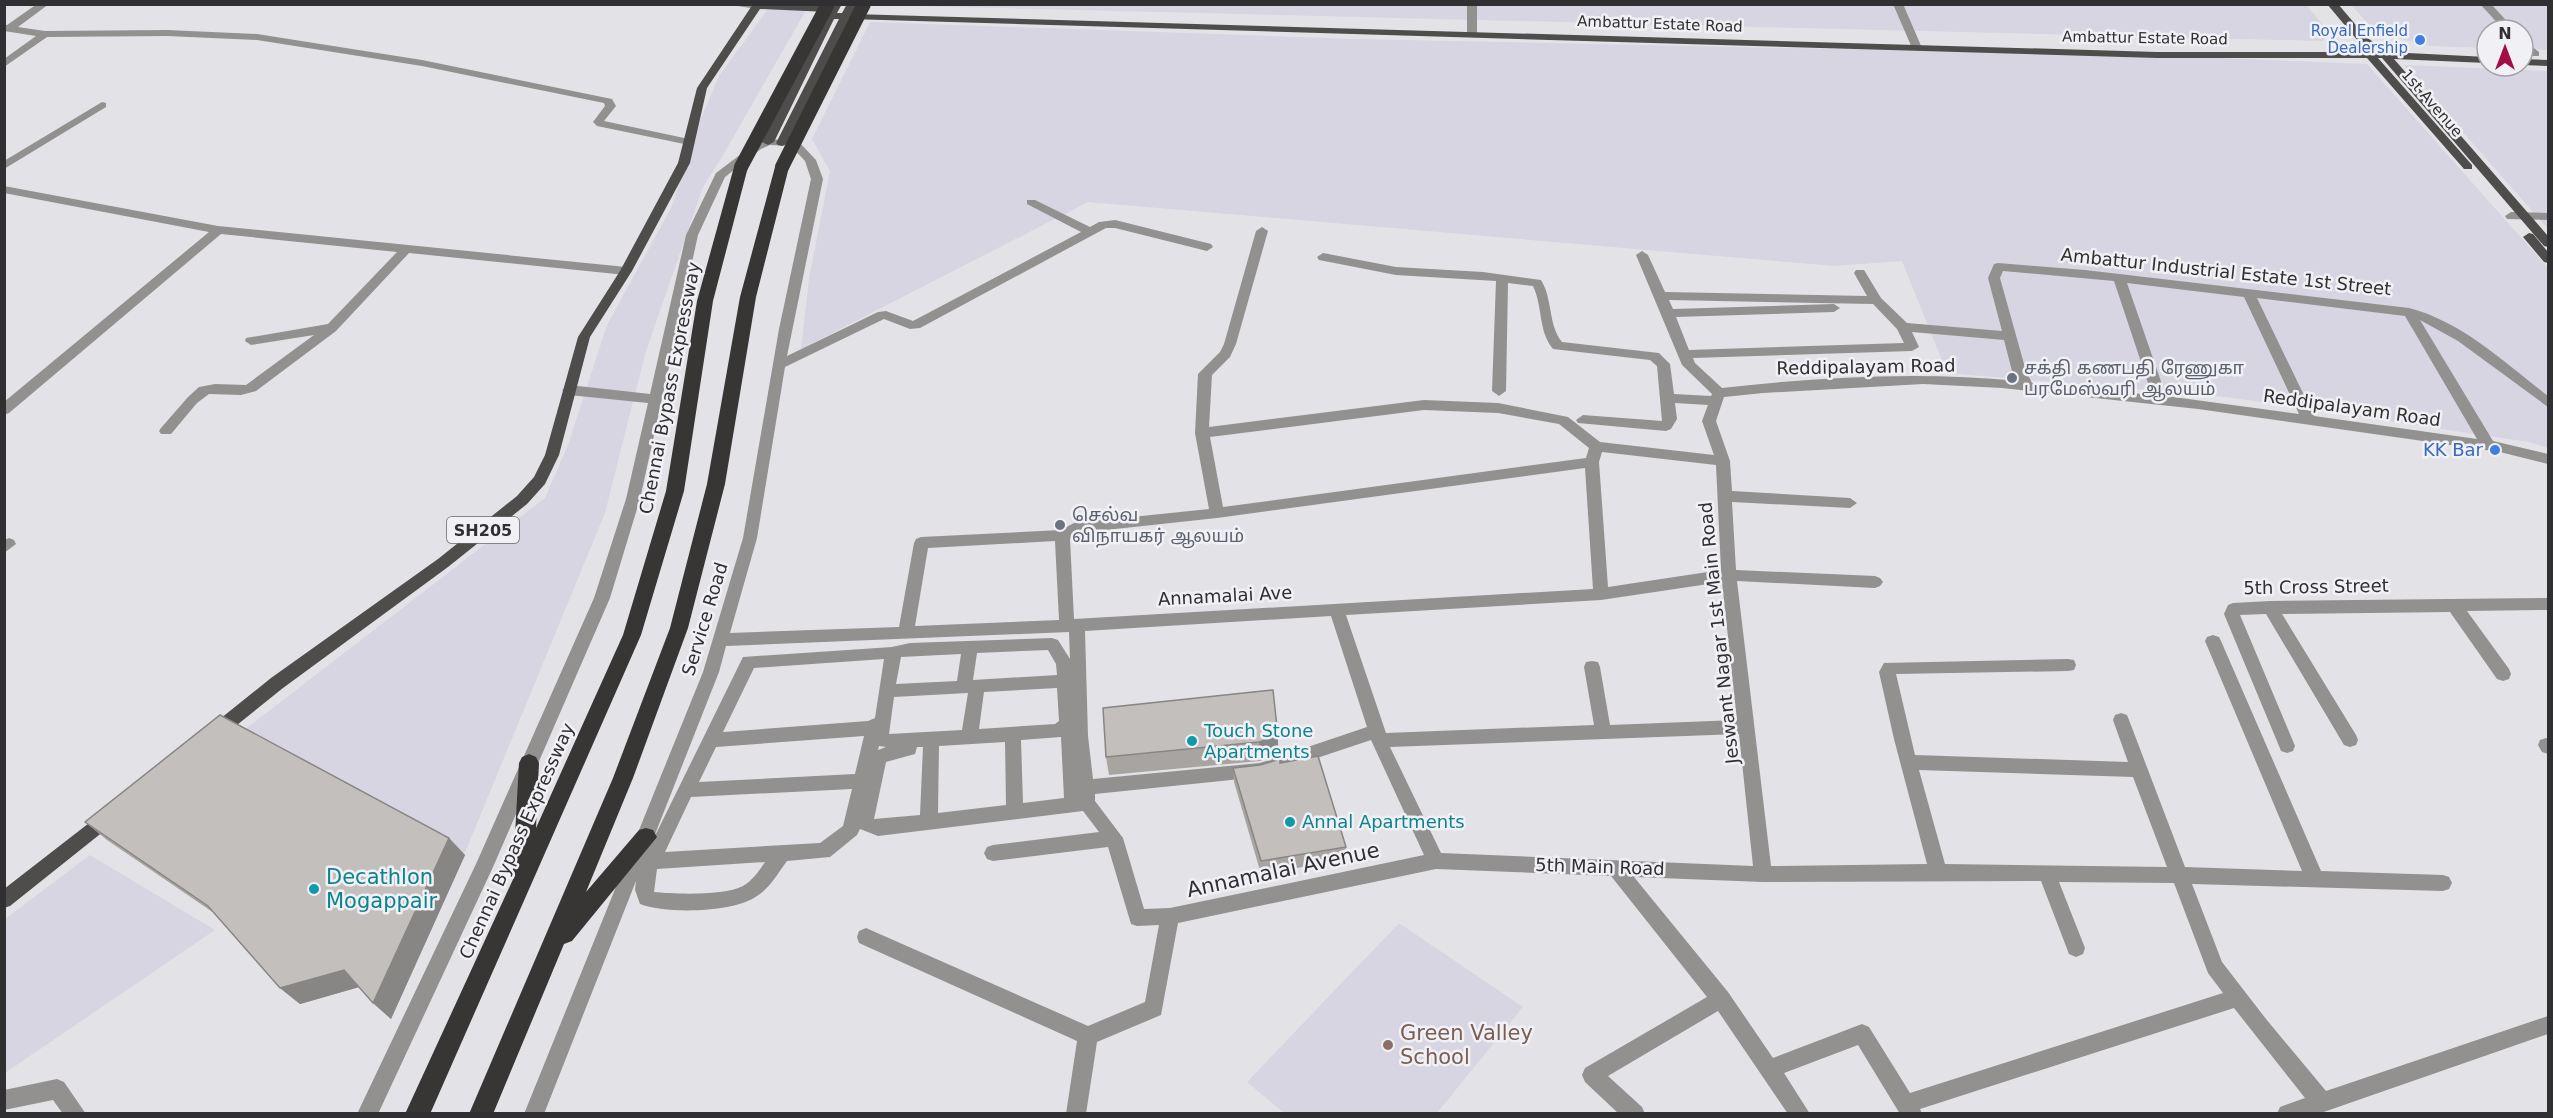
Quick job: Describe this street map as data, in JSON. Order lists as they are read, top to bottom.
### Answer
{
  "streets": {
    "highway": ["Chennai Bypass Expressway"],
    "main road": ["Ambattur Estate Road", "1st Avenue", "SH205"],
    "street": [
      "Ambattur Industrial Estate 1st Street",
      "Reddipalayam Road",
      "5th Cross Street",
      "Annamalai Ave",
      "Service Road",
      "Jeswant Nagar 1st Main Road",
      "5th Main Road",
      "Annamalai Avenue"
    ]
  },
  "crossings": [
    ["Ambattur Estate Road", "1st Avenue"],
    ["Ambattur Estate Road", "Chennai Bypass Expressway"],
    ["Ambattur Estate Road", "SH205"],
    ["Ambattur Industrial Estate 1st Street", "Reddipalayam Road"],
    ["Reddipalayam Road", "Jeswant Nagar 1st Main Road"],
    ["Annamalai Ave", "Service Road"],
    ["Annamalai Ave", "Jeswant Nagar 1st Main Road"],
    ["Jeswant Nagar 1st Main Road", "5th Main Road"],
    ["5th Main Road", "Annamalai Avenue"]
  ],
  "places": [
    "Royal Enfield Dealership",
    "சக்தி கணபதி ரேணுகா பரமேஸ்வரி ஆலயம்",
    "KK Bar",
    "செல்வ விநாயகர் ஆலயம்",
    "Touch Stone Apartments",
    "Annal Apartments",
    "Decathlon Mogappair",
    "Green Valley School"
  ],
  "north": "top"
}
